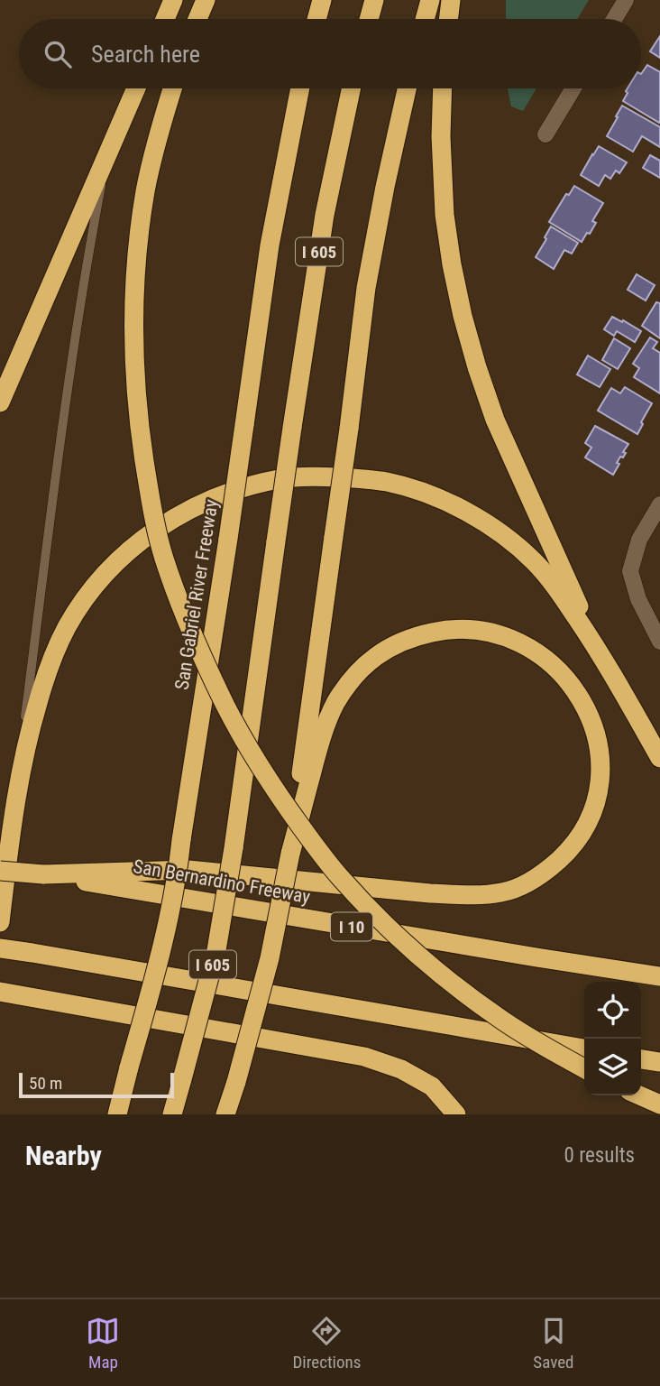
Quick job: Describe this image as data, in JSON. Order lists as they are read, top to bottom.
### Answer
{
  "streets": {
    "highway": [
      "I 605",
      "San Gabriel River Freeway",
      "San Bernardino Freeway",
      "I 10"
    ]
  },
  "scale_bar": "50 m",
  "page": {
    "search": "Search here",
    "scale": "50 m",
    "heading": ["Nearby", "0 results"],
    "nav": ["Map", "Directions", "Saved"]
  }
}
